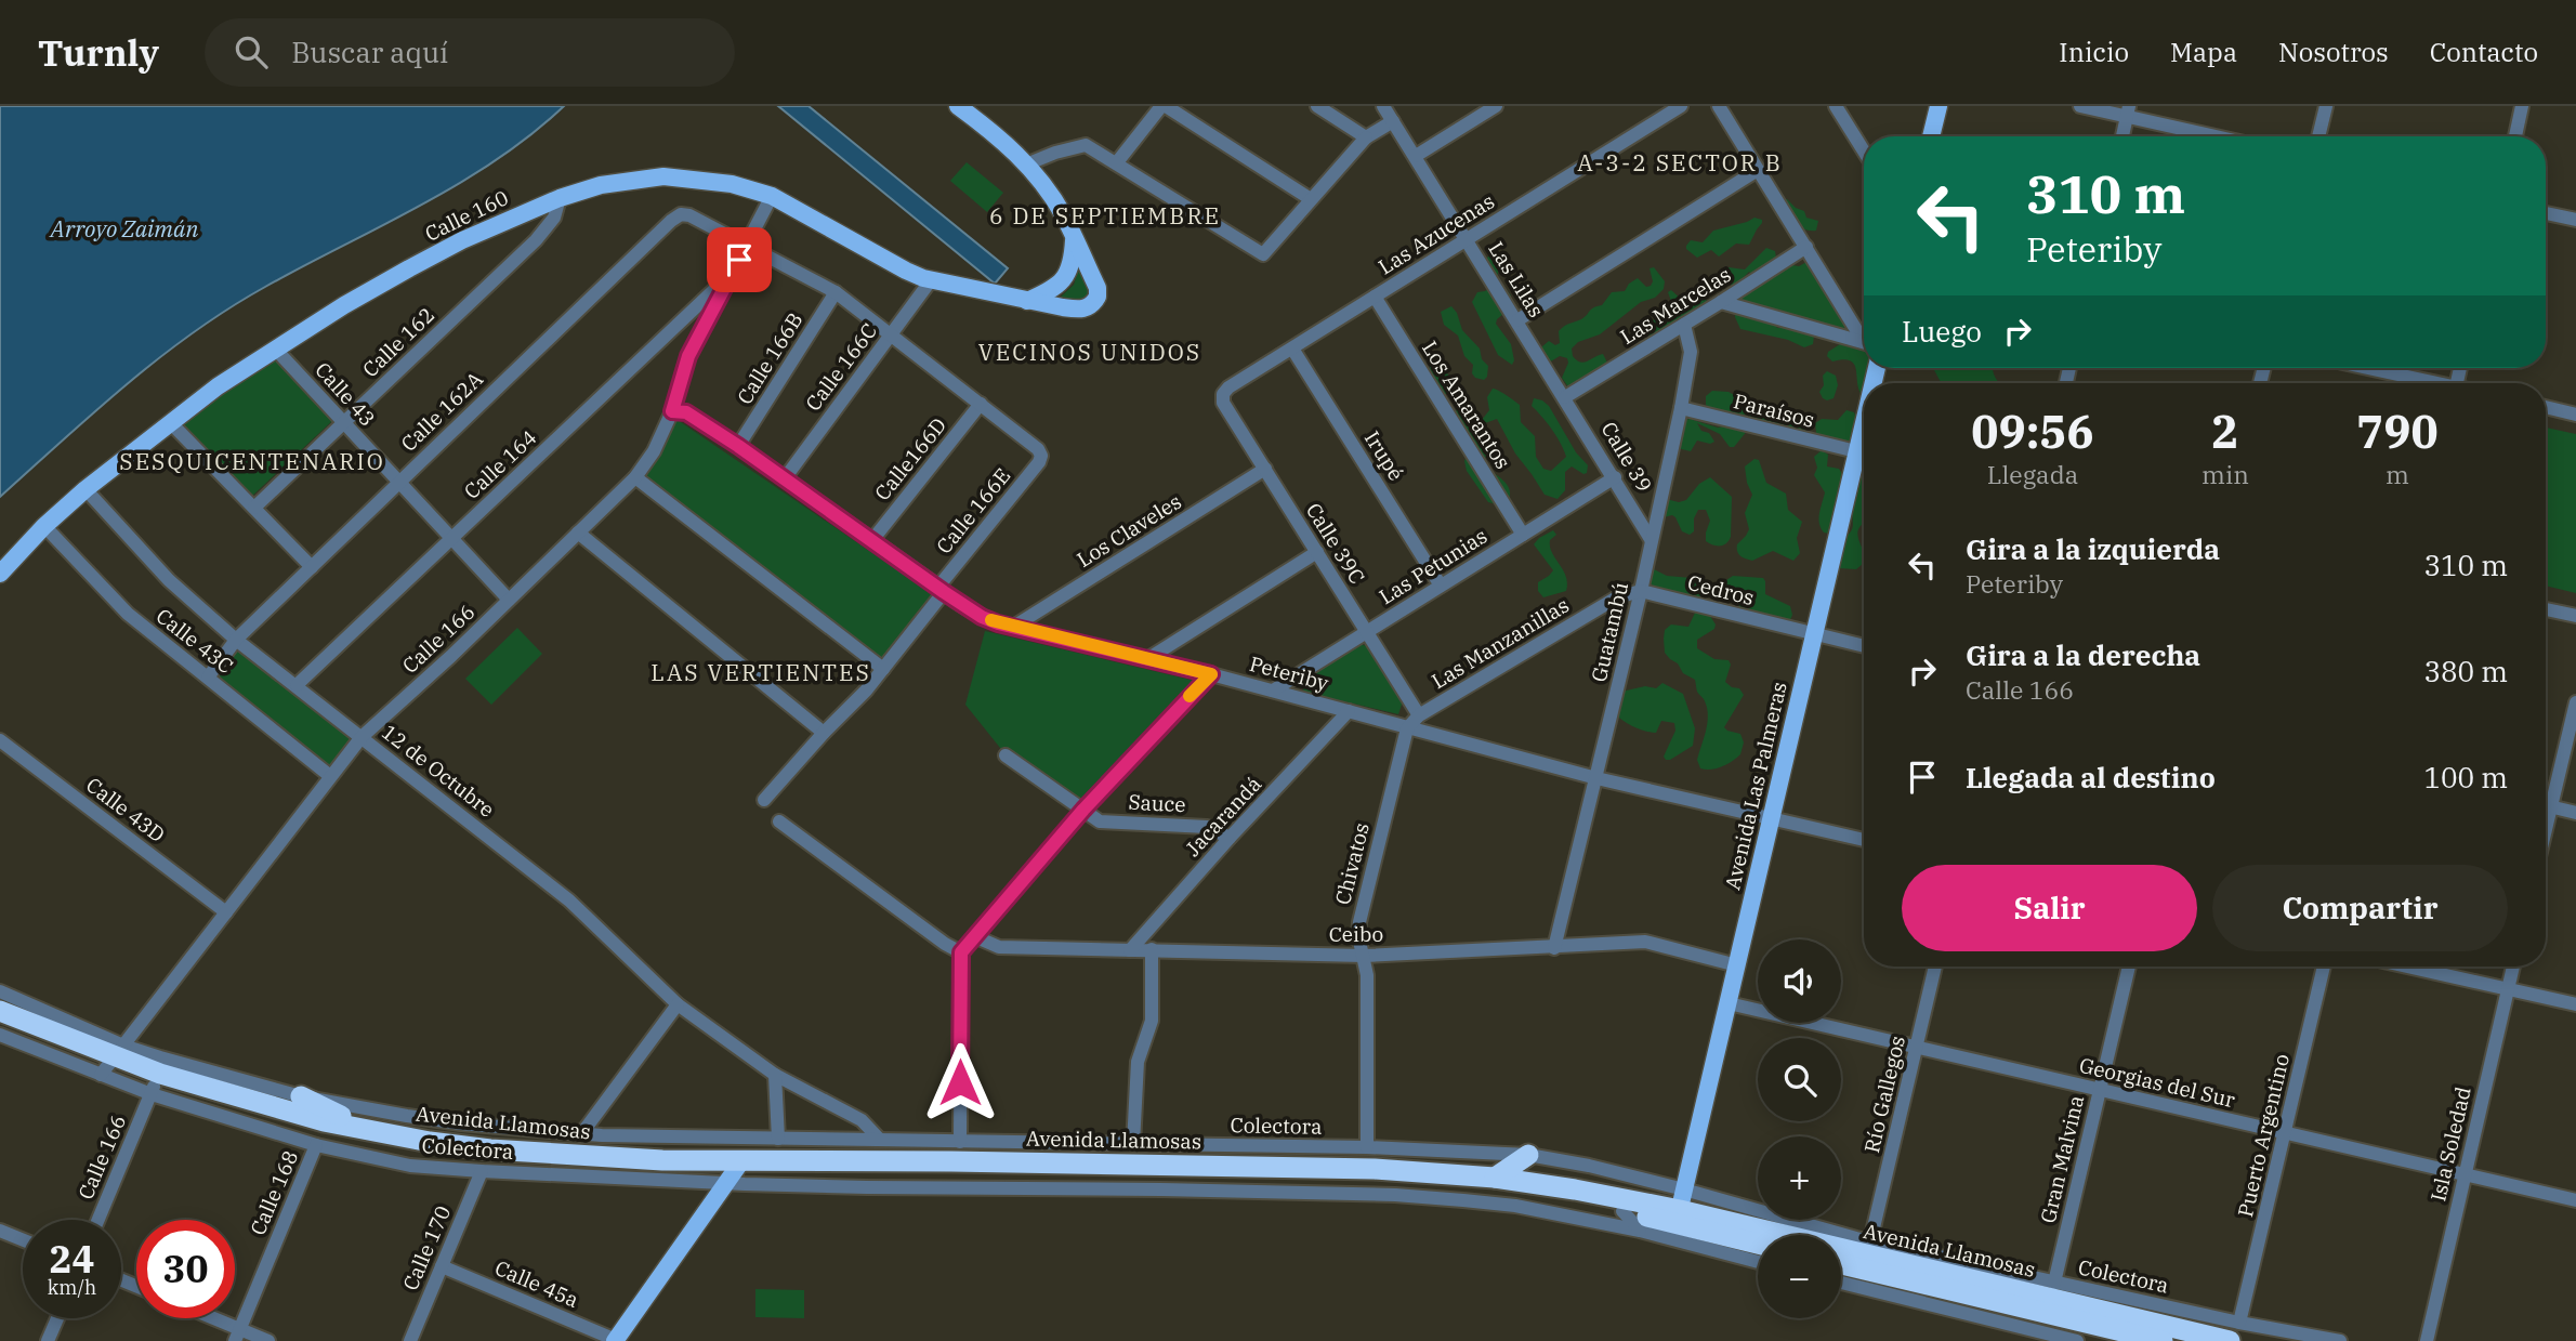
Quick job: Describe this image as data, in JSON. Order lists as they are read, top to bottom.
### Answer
{
  "streets": {
    "highway": ["Avenida Llamosas"],
    "main road": ["Calle 160", "Avenida Las Palmeras"],
    "street": [
      "Las Azucenas",
      "Las Lilas",
      "Las Marcelas",
      "Calle 162",
      "Calle 166B",
      "Calle 166C",
      "Calle 43",
      "Los Amarantos",
      "Paraísos",
      "Calle 162A",
      "Irupé",
      "Calle 39",
      "Calle166D",
      "Calle 164",
      "Calle 166E",
      "Los Claveles",
      "Calle 39C",
      "Las Petunias",
      "Cedros",
      "Guatambú",
      "Calle 166",
      "Calle 43C",
      "Las Manzanillas",
      "Peteriby",
      "12 de Octubre",
      "Sauce",
      "Calle 43D",
      "Jacarandá",
      "Chivatos",
      "Ceibo",
      "Georgias del Sur",
      "Río Gallegos",
      "Colectora",
      "Puerto Argentino",
      "Isla Soledad",
      "Gran Malvina",
      "Calle 168",
      "Calle 170",
      "Calle 45a"
    ]
  },
  "crossings": [
    ["Calle 160", "Calle 162"],
    ["Calle 160", "Calle 166C"],
    ["Calle 160", "Calle 43"],
    ["Calle 160", "Calle 166"],
    ["Calle 160", "Calle 43C"],
    ["Calle 160", "12 de Octubre"],
    ["Las Azucenas", "Las Lilas"],
    ["Las Azucenas", "Los Amarantos"],
    ["Las Azucenas", "Irupé"],
    ["Las Azucenas", "Calle 39C"],
    ["Las Lilas", "Las Marcelas"],
    ["Las Lilas", "Calle 39"],
    ["Las Marcelas", "Calle 39"],
    ["Las Marcelas", "Guatambú"],
    ["Calle 162", "Calle 43"],
    ["Calle 166B", "Peteriby"],
    ["Calle 166C", "Peteriby"],
    ["Calle 43", "Calle 162A"],
    ["Calle 43", "Calle 164"],
    ["Calle 43", "Calle 166"],
    ["Los Amarantos", "Las Petunias"],
    ["Paraísos", "Guatambú"],
    ["Calle 162A", "Calle 166"],
    ["Calle 162A", "Calle 43C"],
    ["Calle 162A", "12 de Octubre"],
    ["Irupé", "Las Petunias"],
    ["Calle 39", "Las Petunias"],
    ["Calle 39", "Guatambú"],
    ["Calle166D", "Calle 166E"],
    ["Calle166D", "Peteriby"],
    ["Calle 164", "Calle 166"],
    ["Calle 164", "12 de Octubre"],
    ["Calle 166E", "Peteriby"],
    ["Los Claveles", "Calle 39C"],
    ["Los Claveles", "Peteriby"],
    ["Calle 39C", "Las Petunias"],
    ["Calle 39C", "Las Manzanillas"],
    ["Las Petunias", "Peteriby"],
    ["Cedros", "Guatambú"],
    ["Cedros", "Las Manzanillas"],
    ["Cedros", "Avenida Las Palmeras"],
    ["Guatambú", "Peteriby"],
    ["Guatambú", "Ceibo"],
    ["Calle 166", "Calle 43C"],
    ["Calle 166", "Peteriby"],
    ["Calle 166", "12 de Octubre"],
    ["Calle 166", "Calle 43D"],
    ["Calle 166", "Avenida Llamosas"],
    ["Calle 166", "Colectora"],
    ["Las Manzanillas", "Peteriby"],
    ["Las Manzanillas", "Chivatos"],
    ["Peteriby", "Avenida Las Palmeras"],
    ["Peteriby", "Jacarandá"],
    ["Peteriby", "Chivatos"],
    ["12 de Octubre", "Colectora"],
    ["Avenida Las Palmeras", "Ceibo"],
    ["Avenida Las Palmeras", "Georgias del Sur"],
    ["Avenida Las Palmeras", "Avenida Llamosas"],
    ["Avenida Las Palmeras", "Colectora"],
    ["Sauce", "Jacarandá"],
    ["Jacarandá", "Ceibo"],
    ["Chivatos", "Ceibo"],
    ["Chivatos", "Colectora"],
    ["Georgias del Sur", "Río Gallegos"],
    ["Georgias del Sur", "Puerto Argentino"],
    ["Georgias del Sur", "Isla Soledad"],
    ["Georgias del Sur", "Gran Malvina"],
    ["Río Gallegos", "Colectora"],
    ["Avenida Llamosas", "Colectora"],
    ["Avenida Llamosas", "Puerto Argentino"],
    ["Colectora", "Puerto Argentino"],
    ["Colectora", "Gran Malvina"],
    ["Colectora", "Calle 168"],
    ["Colectora", "Calle 170"],
    ["Calle 170", "Calle 45a"]
  ],
  "districts": [
    "A-3-2 SECTOR B",
    "6 DE SEPTIEMBRE",
    "VECINOS UNIDOS",
    "SESQUICENTENARIO",
    "LAS VERTIENTES"
  ],
  "water": ["Arroyo Zaimán"],
  "page": {
    "header": "Turnly",
    "search": "Buscar aquí",
    "nav": [
      "Inicio",
      "Mapa",
      "Nosotros",
      "Contacto"
    ],
    "turn": ["310 m", "Peteriby"],
    "then": "Luego",
    "eta": [
      "09:56",
      "Llegada",
      "2",
      "min",
      "790",
      "m"
    ],
    "list": [
      {
        "name": "Gira a la izquierda",
        "note": "Peteriby",
        "value": "310 m"
      },
      {
        "name": "Gira a la derecha",
        "note": "Calle 166",
        "value": "380 m"
      },
      {
        "name": "Llegada al destino",
        "value": "100 m"
      }
    ],
    "buttons": ["Salir", "Compartir"],
    "map_buttons": ["+", "−"],
    "speed": "24 km/h",
    "limit": "30"
  }
}
